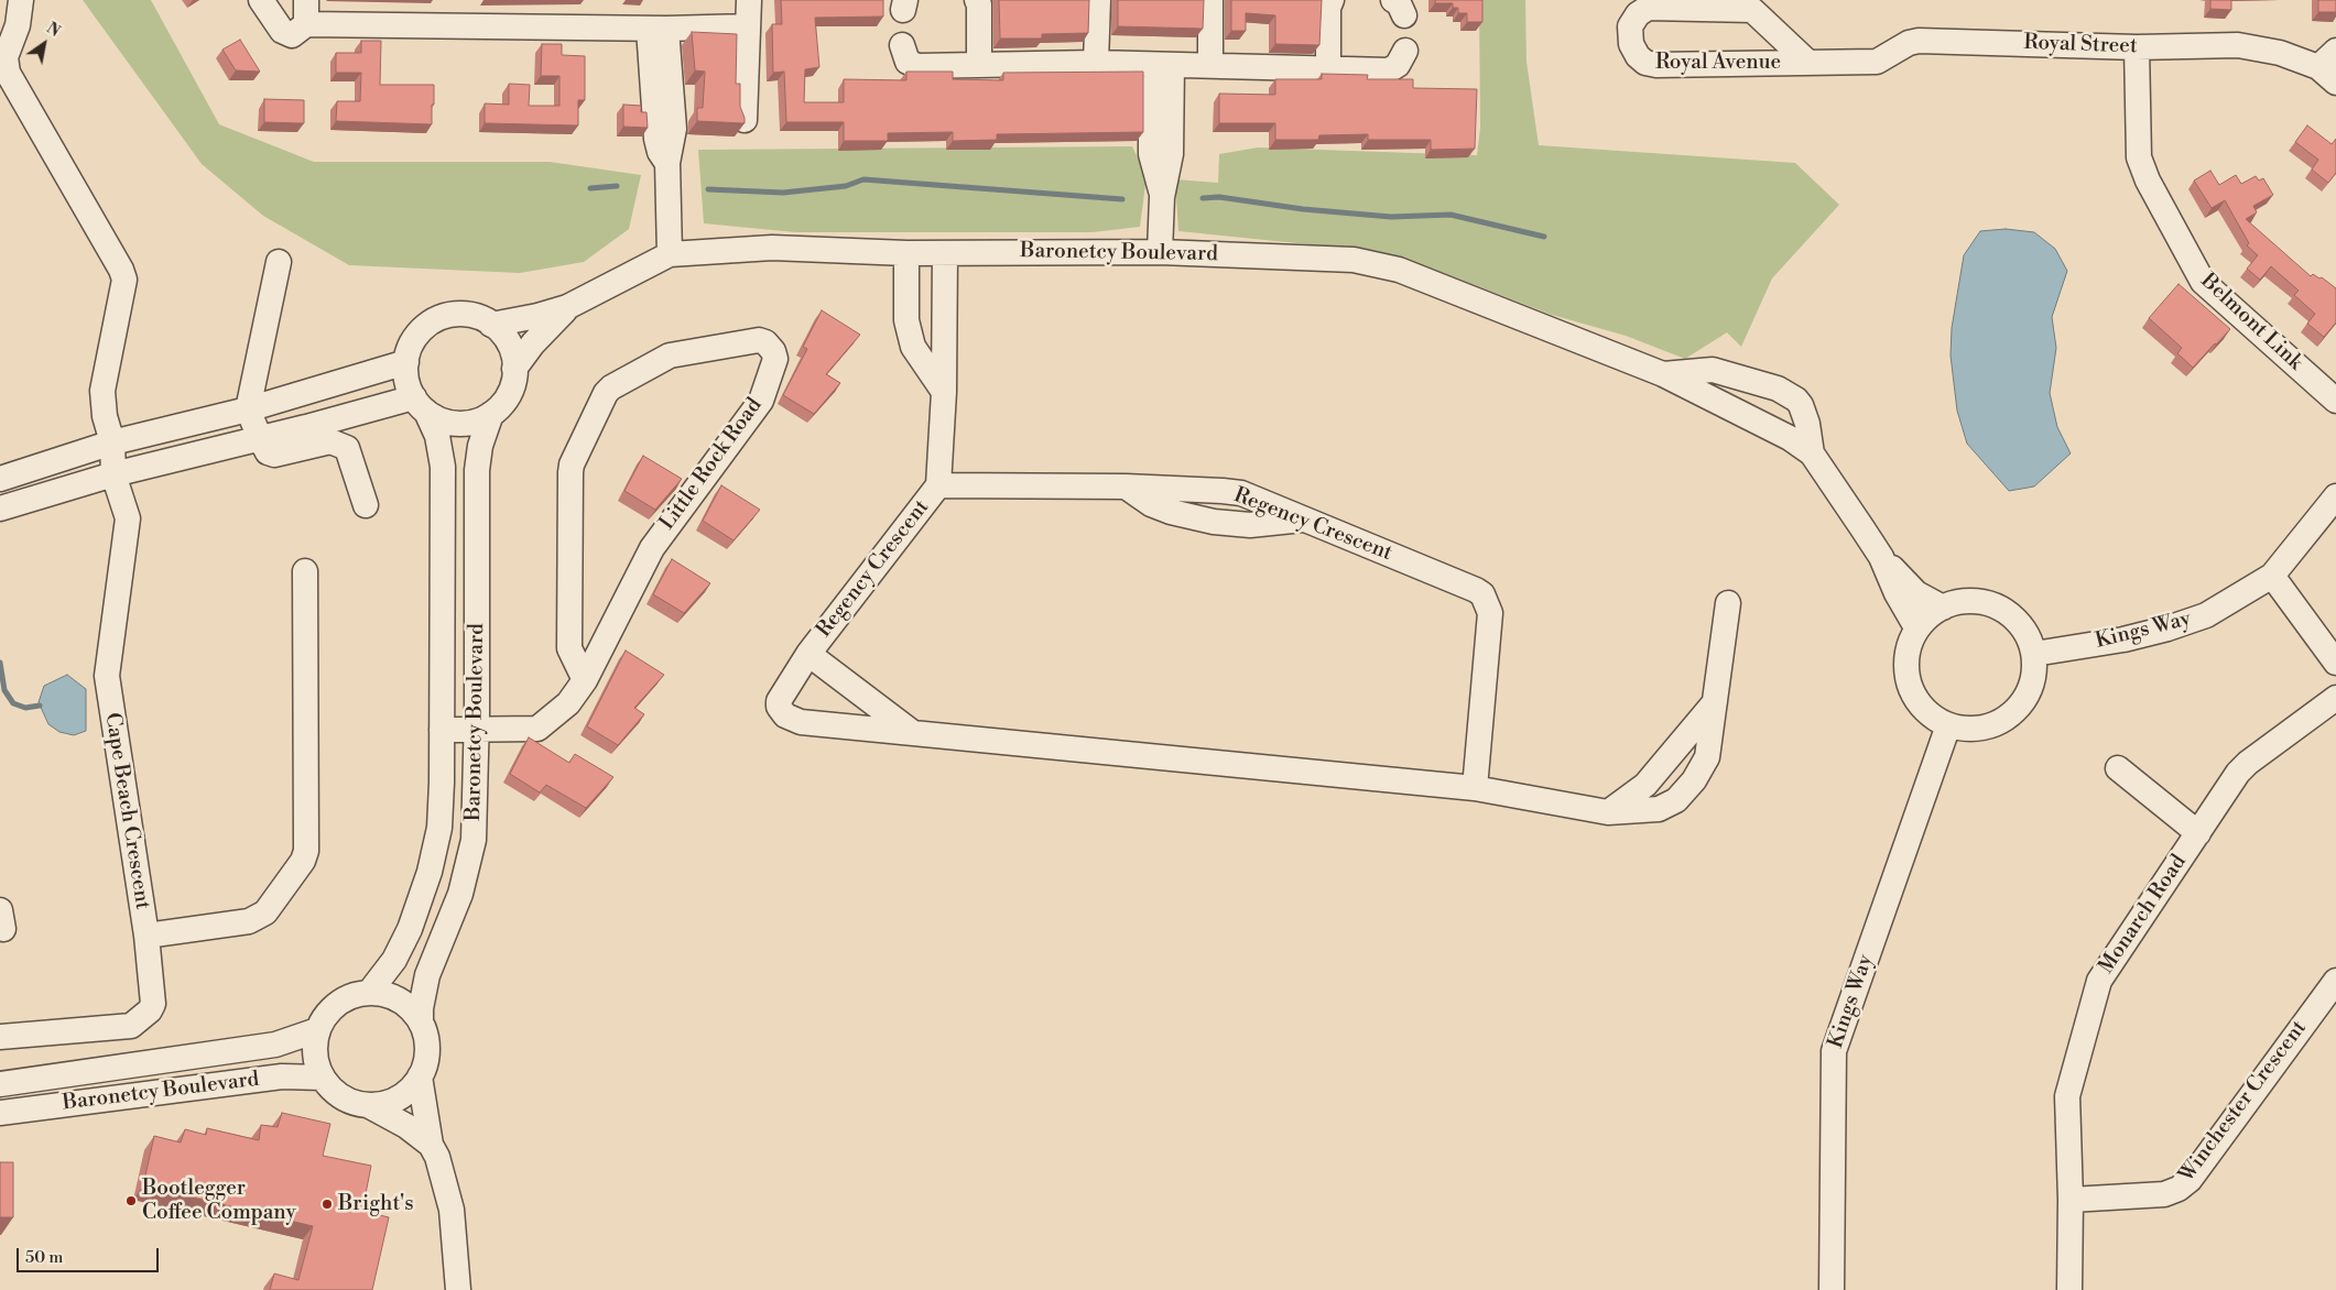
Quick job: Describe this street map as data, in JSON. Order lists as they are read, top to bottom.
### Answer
{
  "streets": {
    "street": [
      "Royal Street",
      "Royal Avenue",
      "Baronetcy Boulevard",
      "Belmont Link",
      "Little Rock Road",
      "Regency Crescent",
      "Kings Way",
      "Cape Beach Crescent",
      "Monarch Road",
      "Winchester Crescent"
    ]
  },
  "crossings": [
    ["Royal Street", "Royal Avenue"],
    ["Royal Street", "Belmont Link"],
    ["Baronetcy Boulevard", "Little Rock Road"],
    ["Baronetcy Boulevard", "Kings Way"],
    ["Monarch Road", "Winchester Crescent"]
  ],
  "places": ["Bootlegger Coffee Company", "Bright's"],
  "scale_bar": "50 m",
  "north": "top right"
}
